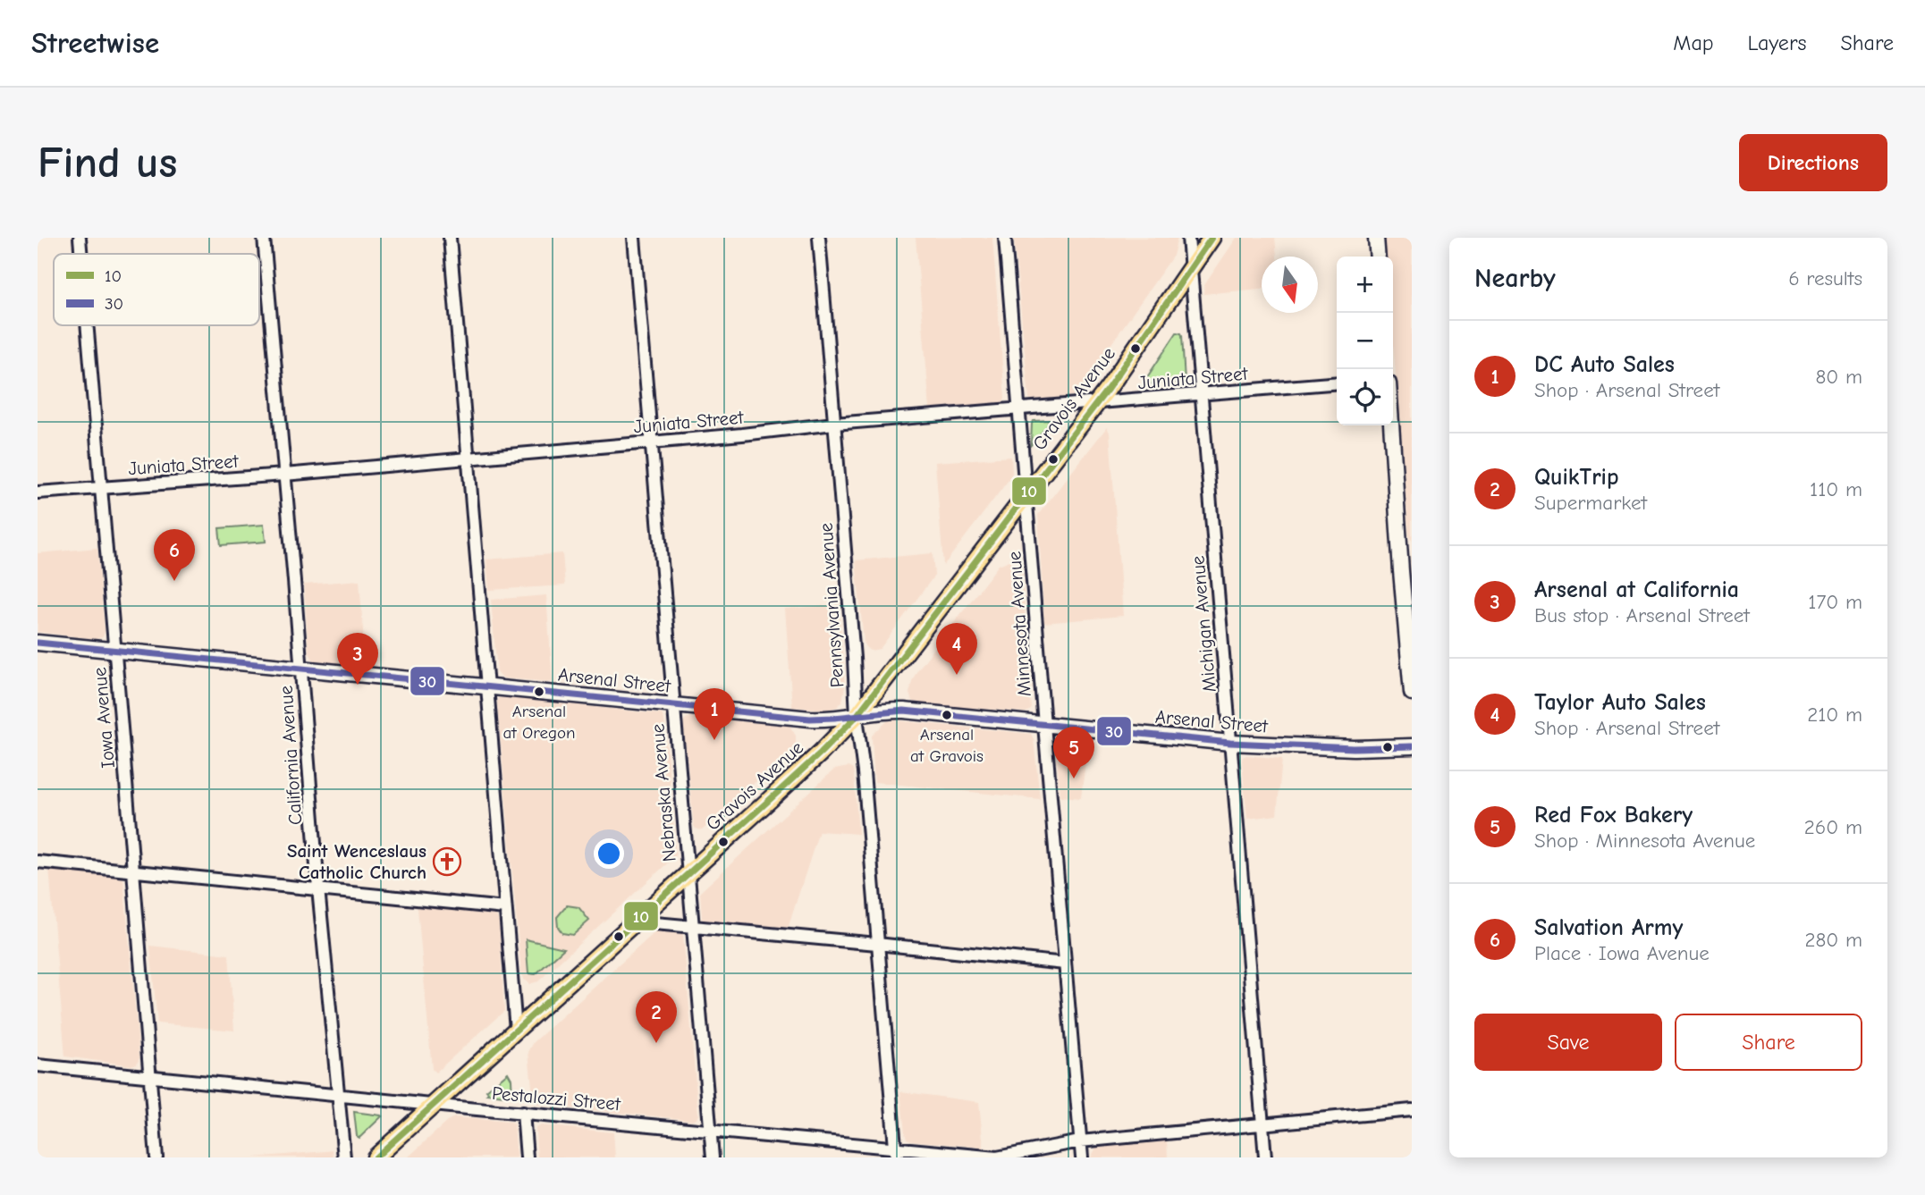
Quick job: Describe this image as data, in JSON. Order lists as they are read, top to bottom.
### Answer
{
  "streets": {
    "main road": ["Gravois Avenue", "Arsenal Street"],
    "street": [
      "Juniata Street",
      "Pennsylvania Avenue",
      "Minnesota Avenue",
      "Michigan Avenue",
      "Iowa Avenue",
      "California Avenue",
      "Nebraska Avenue",
      "Pestalozzi Street"
    ]
  },
  "crossings": [
    ["Juniata Street", "Gravois Avenue"],
    ["Juniata Street", "Pennsylvania Avenue"],
    ["Juniata Street", "Minnesota Avenue"],
    ["Juniata Street", "Michigan Avenue"],
    ["Juniata Street", "Iowa Avenue"],
    ["Juniata Street", "California Avenue"],
    ["Juniata Street", "Nebraska Avenue"],
    ["Gravois Avenue", "Pennsylvania Avenue"],
    ["Gravois Avenue", "Minnesota Avenue"],
    ["Gravois Avenue", "Michigan Avenue"],
    ["Gravois Avenue", "Arsenal Street"],
    ["Gravois Avenue", "Nebraska Avenue"],
    ["Gravois Avenue", "Pestalozzi Street"],
    ["Pennsylvania Avenue", "Arsenal Street"],
    ["Pennsylvania Avenue", "Pestalozzi Street"],
    ["Minnesota Avenue", "Arsenal Street"],
    ["Minnesota Avenue", "Pestalozzi Street"],
    ["Michigan Avenue", "Arsenal Street"],
    ["Michigan Avenue", "Pestalozzi Street"],
    ["Arsenal Street", "Iowa Avenue"],
    ["Arsenal Street", "California Avenue"],
    ["Arsenal Street", "Nebraska Avenue"],
    ["Iowa Avenue", "Pestalozzi Street"],
    ["California Avenue", "Pestalozzi Street"],
    ["Nebraska Avenue", "Pestalozzi Street"]
  ],
  "places": {
    "other": ["Arsenal at Oregon", "Arsenal at Gravois"],
    "church": ["Saint Wenceslaus Catholic Church"]
  },
  "lines": ["transit line 10", "transit line 30"],
  "legend": ["10", "30"],
  "north": "bottom",
  "page": {
    "header": "Streetwise",
    "nav": ["Map", "Layers", "Share"],
    "buttons": [
      "Directions",
      ["Save", "Share"]
    ],
    "title": "Find us",
    "heading": ["Nearby", "6 results"],
    "map_buttons": ["+", "−"],
    "list": [
      {
        "mark": "1",
        "name": "DC Auto Sales",
        "note": "Shop · Arsenal Street",
        "value": "80 m"
      },
      {
        "mark": "2",
        "name": "QuikTrip",
        "note": "Supermarket",
        "value": "110 m"
      },
      {
        "mark": "3",
        "name": "Arsenal at California",
        "note": "Bus stop · Arsenal Street",
        "value": "170 m"
      },
      {
        "mark": "4",
        "name": "Taylor Auto Sales",
        "note": "Shop · Arsenal Street",
        "value": "210 m"
      },
      {
        "mark": "5",
        "name": "Red Fox Bakery",
        "note": "Shop · Minnesota Avenue",
        "value": "260 m"
      },
      {
        "mark": "6",
        "name": "Salvation Army",
        "note": "Place · Iowa Avenue",
        "value": "280 m"
      }
    ],
    "pins": [
      "6",
      "4",
      "3",
      "1",
      "5",
      "2"
    ]
  }
}
